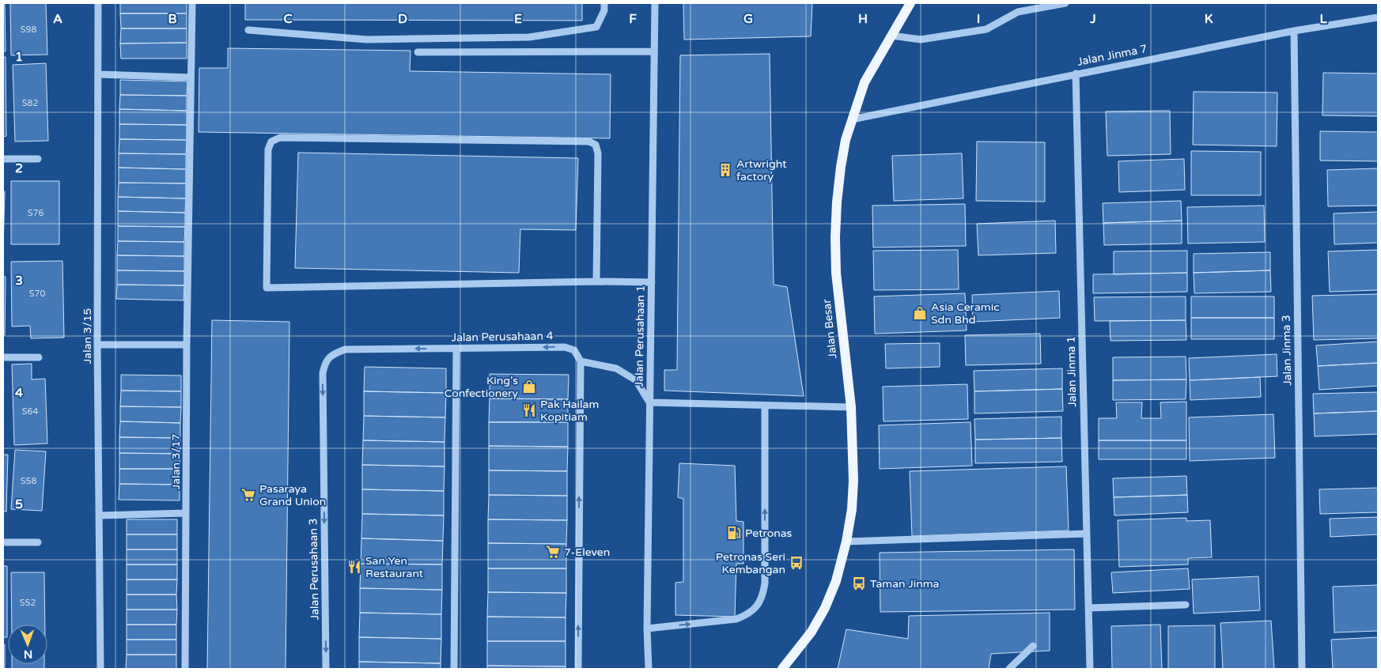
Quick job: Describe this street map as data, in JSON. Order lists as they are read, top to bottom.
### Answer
{
  "streets": {
    "main road": ["Jalan Besar"],
    "street": [
      "Jalan Jinma 7",
      "Jalan 3/15",
      "Jalan Perusahaan 1",
      "Jalan Perusahaan 4",
      "Jalan Jinma 3",
      "Jalan Jinma 1",
      "Jalan 3/17",
      "Jalan Perusahaan 3"
    ]
  },
  "crossings": [
    ["Jalan Jinma 7", "Jalan Besar"],
    ["Jalan Jinma 7", "Jalan Jinma 3"],
    ["Jalan Jinma 7", "Jalan Jinma 1"],
    ["Jalan Perusahaan 4", "Jalan Perusahaan 3"]
  ],
  "one_way": ["Jalan Perusahaan 4", "Jalan Perusahaan 3"],
  "places": {
    "building": ["Artwright factory"],
    "shop": ["Asia Ceramic Sdn Bhd", "King's Confectionery"],
    "restaurant": ["Pak Hailam Kopitiam", "San Yen Restaurant"],
    "supermarket": ["Pasaraya Grand Union", "7-Eleven"],
    "fuel station": ["Petronas"],
    "bus stop": ["Petronas Seri Kembangan", "Taman Jinma"]
  },
  "house_numbers": [
    "S98",
    "S82",
    "S76",
    "S70",
    "S64",
    "S58",
    "S52"
  ],
  "north": "bottom",
  "grid": {
    "columns": [
      "A",
      "B",
      "C",
      "D",
      "E",
      "F",
      "G",
      "H",
      "I",
      "J",
      "K",
      "L"
    ],
    "rows": [
      "1",
      "2",
      "3",
      "4",
      "5"
    ]
  }
}
